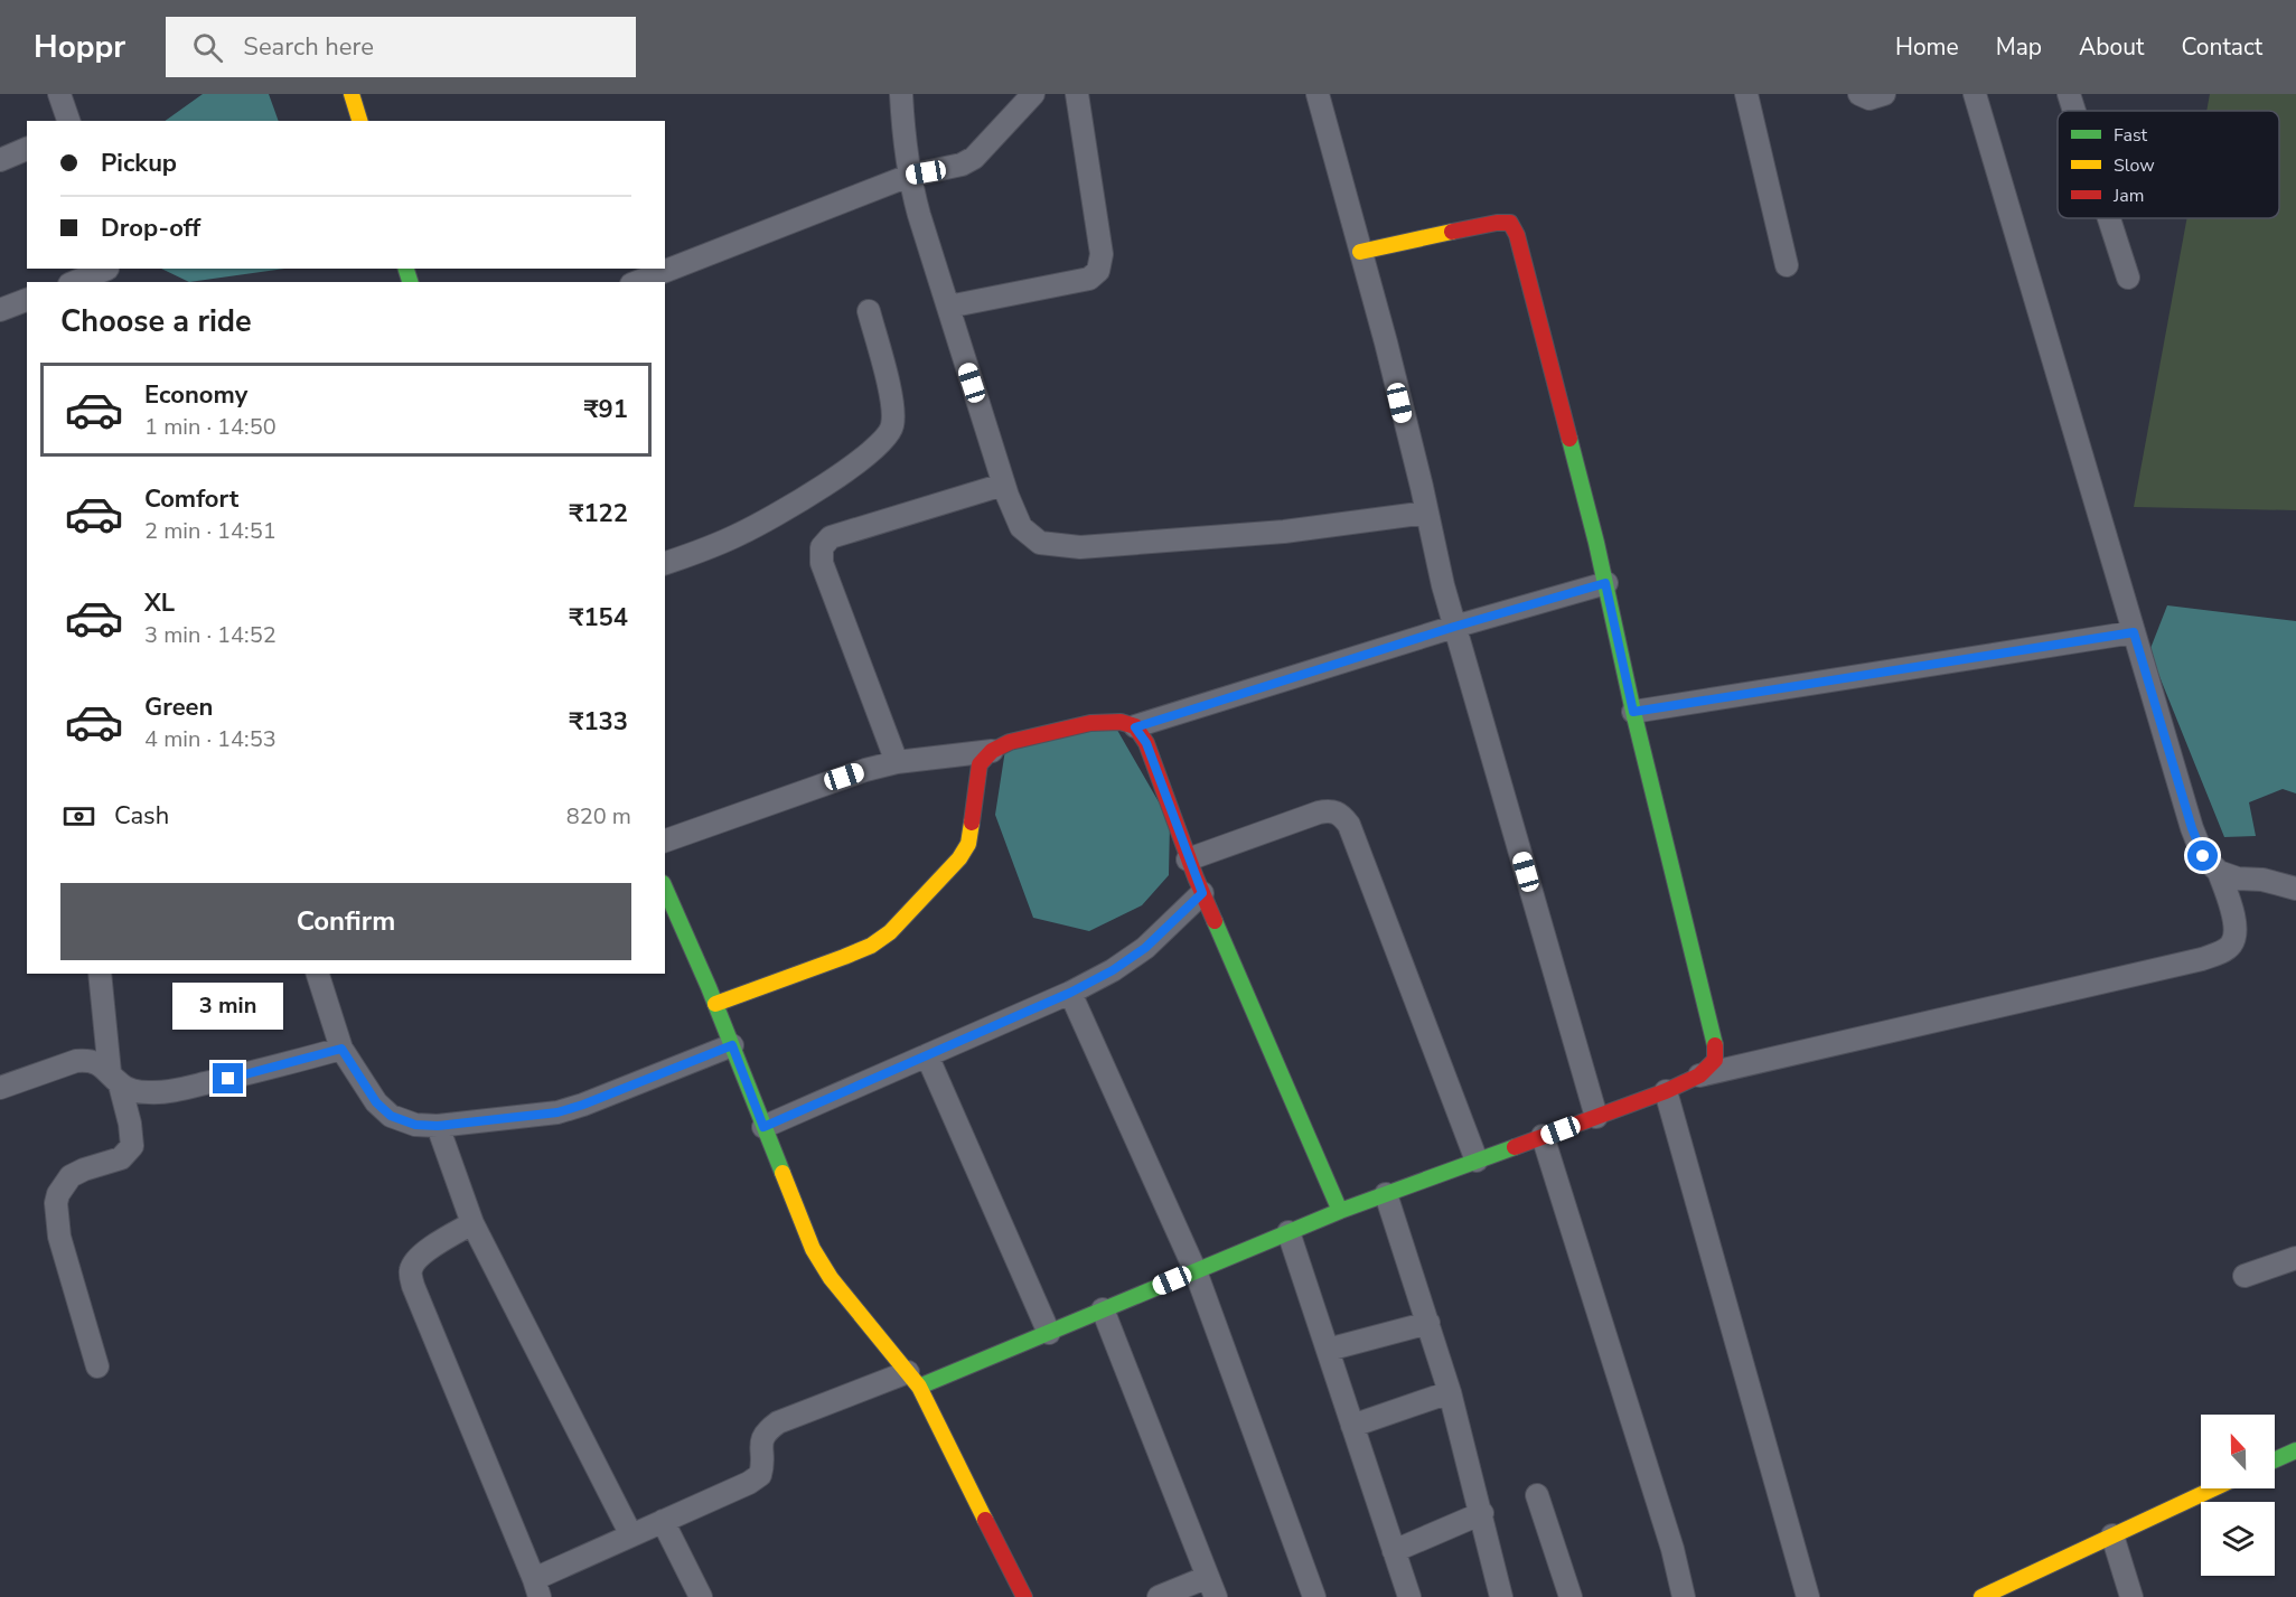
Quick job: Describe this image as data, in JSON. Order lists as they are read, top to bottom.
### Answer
{
  "legend": ["Fast", "Slow", "Jam"],
  "north": "top",
  "page": {
    "header": "Hoppr",
    "search": "Search here",
    "nav": [
      "Home",
      "Map",
      "About",
      "Contact"
    ],
    "banner": ["Pickup", "Drop-off"],
    "heading": "Choose a ride",
    "list": [
      {
        "name": "Economy",
        "note": "1 min · 14:50",
        "value": "₹91"
      },
      {
        "name": "Comfort",
        "note": "2 min · 14:51",
        "value": "₹122"
      },
      {
        "name": "XL",
        "note": "3 min · 14:52",
        "value": "₹154"
      },
      {
        "name": "Green",
        "note": "4 min · 14:53",
        "value": "₹133"
      }
    ],
    "pay": ["Cash", "820 m"],
    "buttons": "Confirm",
    "bubble": "3 min"
  }
}
